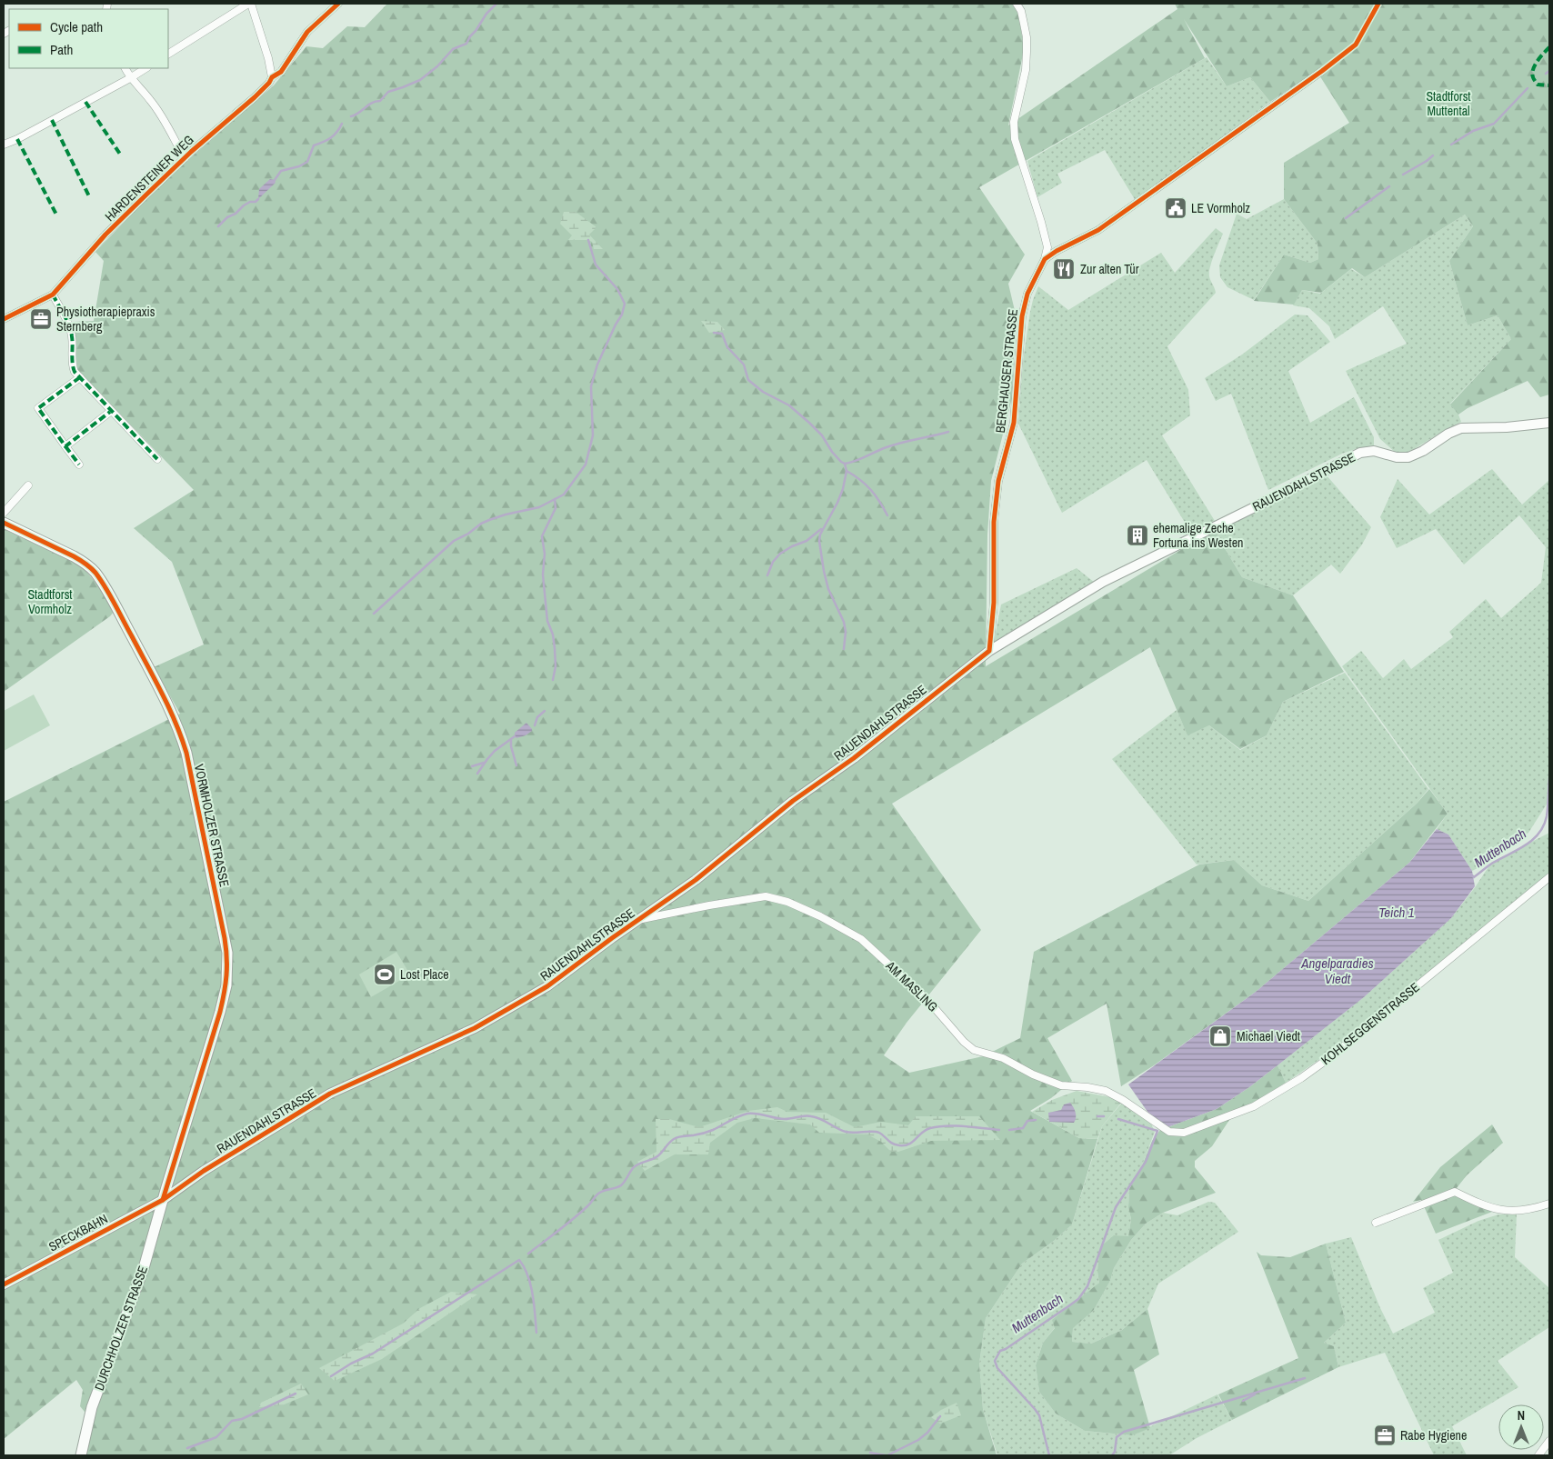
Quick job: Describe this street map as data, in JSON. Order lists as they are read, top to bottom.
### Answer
{
  "streets": {
    "main road": ["VORMHOLZER STRASSE", "DURCHHOLZER STRASSE"],
    "street": [
      "HARDENSTEINER WEG",
      "BERGHAUSER STRASSE",
      "RAUENDAHLSTRASSE",
      "AM MASLING",
      "KOHLSEGGENSTRASSE",
      "SPECKBAHN"
    ]
  },
  "crossings": [
    ["BERGHAUSER STRASSE", "RAUENDAHLSTRASSE"],
    ["RAUENDAHLSTRASSE", "VORMHOLZER STRASSE"],
    ["RAUENDAHLSTRASSE", "AM MASLING"],
    ["RAUENDAHLSTRASSE", "SPECKBAHN"],
    ["RAUENDAHLSTRASSE", "DURCHHOLZER STRASSE"],
    ["VORMHOLZER STRASSE", "SPECKBAHN"],
    ["VORMHOLZER STRASSE", "DURCHHOLZER STRASSE"],
    ["AM MASLING", "KOHLSEGGENSTRASSE"],
    ["SPECKBAHN", "DURCHHOLZER STRASSE"]
  ],
  "water": ["Muttenbach", "Teich 1", "Angelparadies Viedt"],
  "parks": ["Stadtforst Muttental", "Stadtforst Vormholz"],
  "places": {
    "public building": ["LE Vormholz"],
    "restaurant": ["Zur alten Tür"],
    "office": ["Physiotherapiepraxis Sternberg", "Rabe Hygiene"],
    "building": ["ehemalige Zeche Fortuna ins Westen"],
    "sports": ["Lost Place"],
    "shop": ["Michael Viedt"]
  },
  "legend": ["Cycle path", "Path"],
  "north": "top"
}
